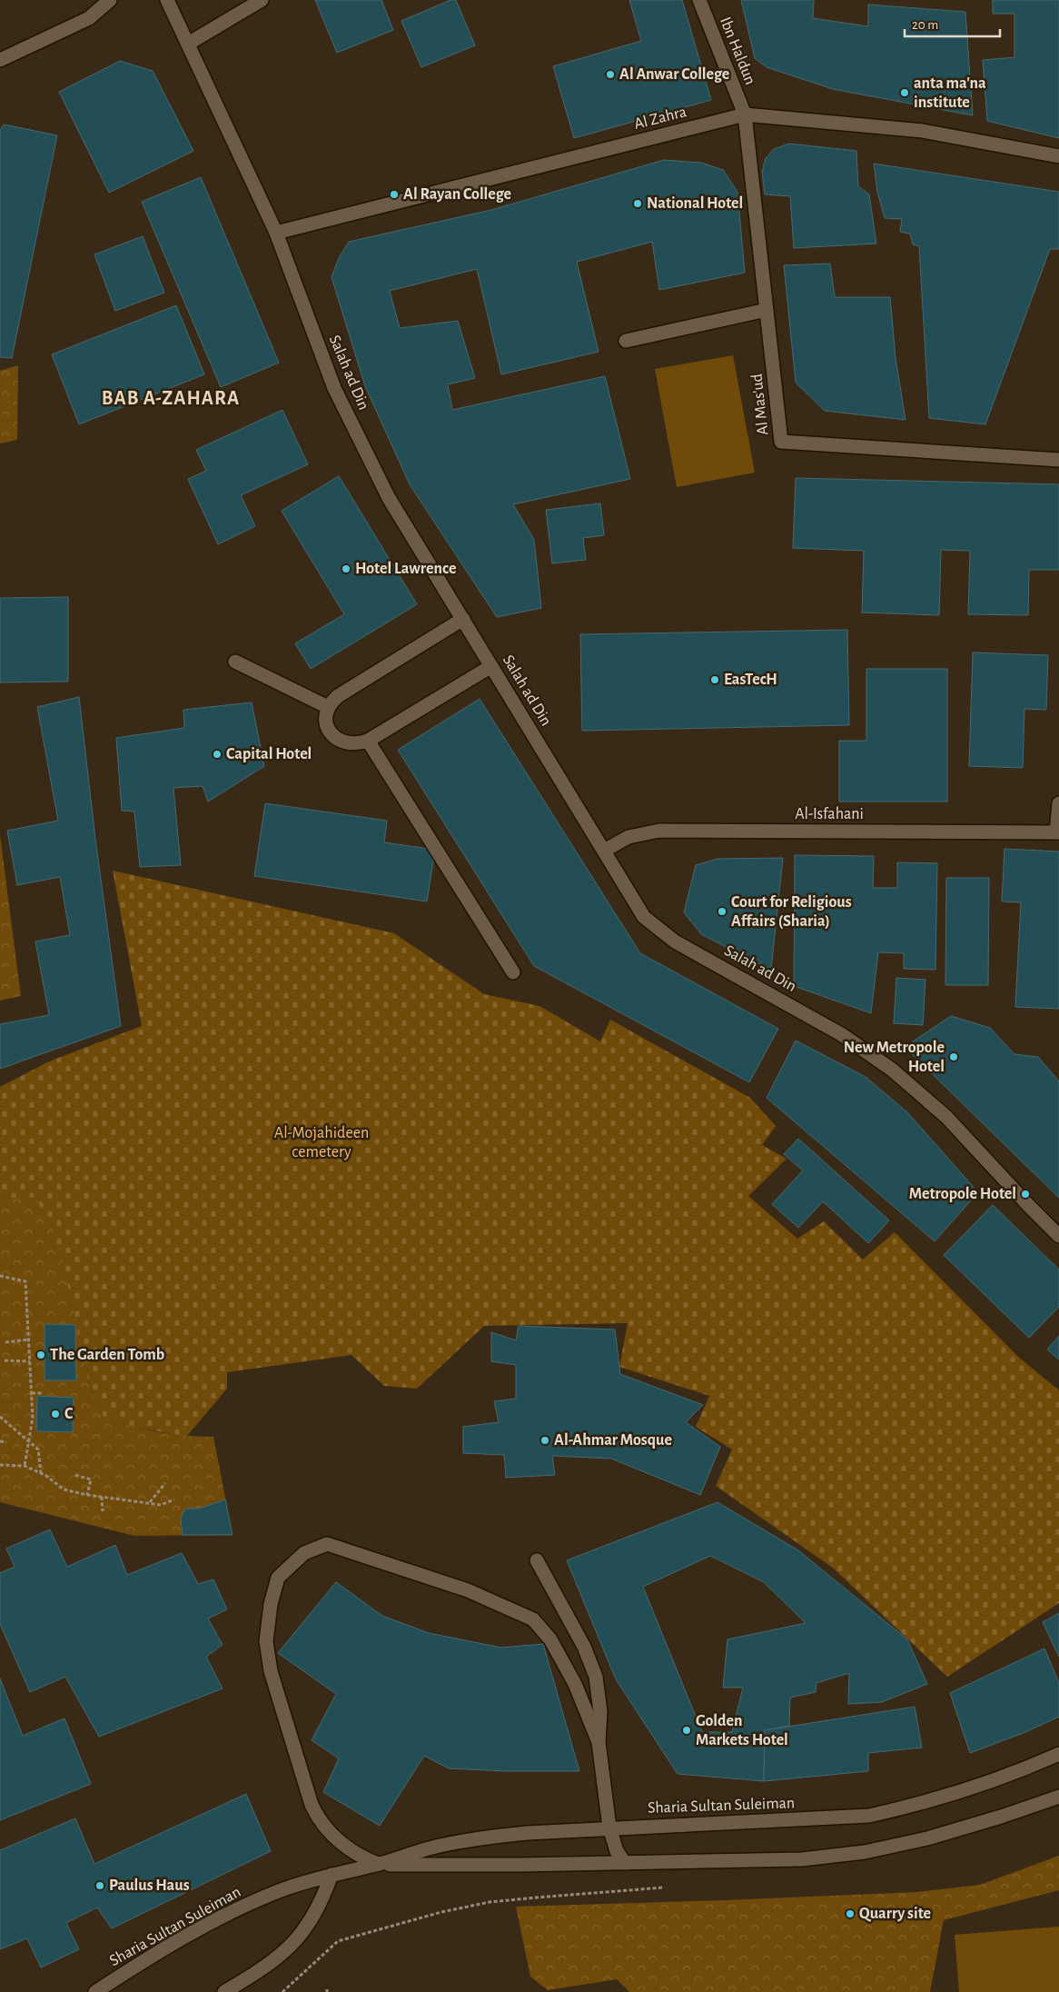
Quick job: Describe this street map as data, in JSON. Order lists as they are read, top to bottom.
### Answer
{
  "streets": {
    "street": [
      "Ibn Haldun",
      "Al Zahra",
      "Salah ad Din",
      "Al Mas'ud",
      "Al-Isfahani",
      "Sharia Sultan Suleiman"
    ]
  },
  "crossings": [
    ["Ibn Haldun", "Al Zahra"],
    ["Ibn Haldun", "Al Mas'ud"],
    ["Al Zahra", "Salah ad Din"],
    ["Al Zahra", "Al Mas'ud"],
    ["Salah ad Din", "Al-Isfahani"]
  ],
  "districts": ["BAB A-ZAHARA"],
  "parks": ["Al-Mojahideen cemetery"],
  "places": [
    "Al Anwar College",
    "anta ma'na institute",
    "Al Rayan College",
    "National Hotel",
    "Hotel Lawrence",
    "EasTecH",
    "Capital Hotel",
    "Court for Religious Affairs (Sharia)",
    "New Metropole Hotel",
    "Metropole Hotel",
    "The Garden Tomb",
    "C",
    "Al-Ahmar Mosque",
    "Golden Markets Hotel",
    "Paulus Haus",
    "Quarry site"
  ],
  "scale_bar": "20 m"
}
